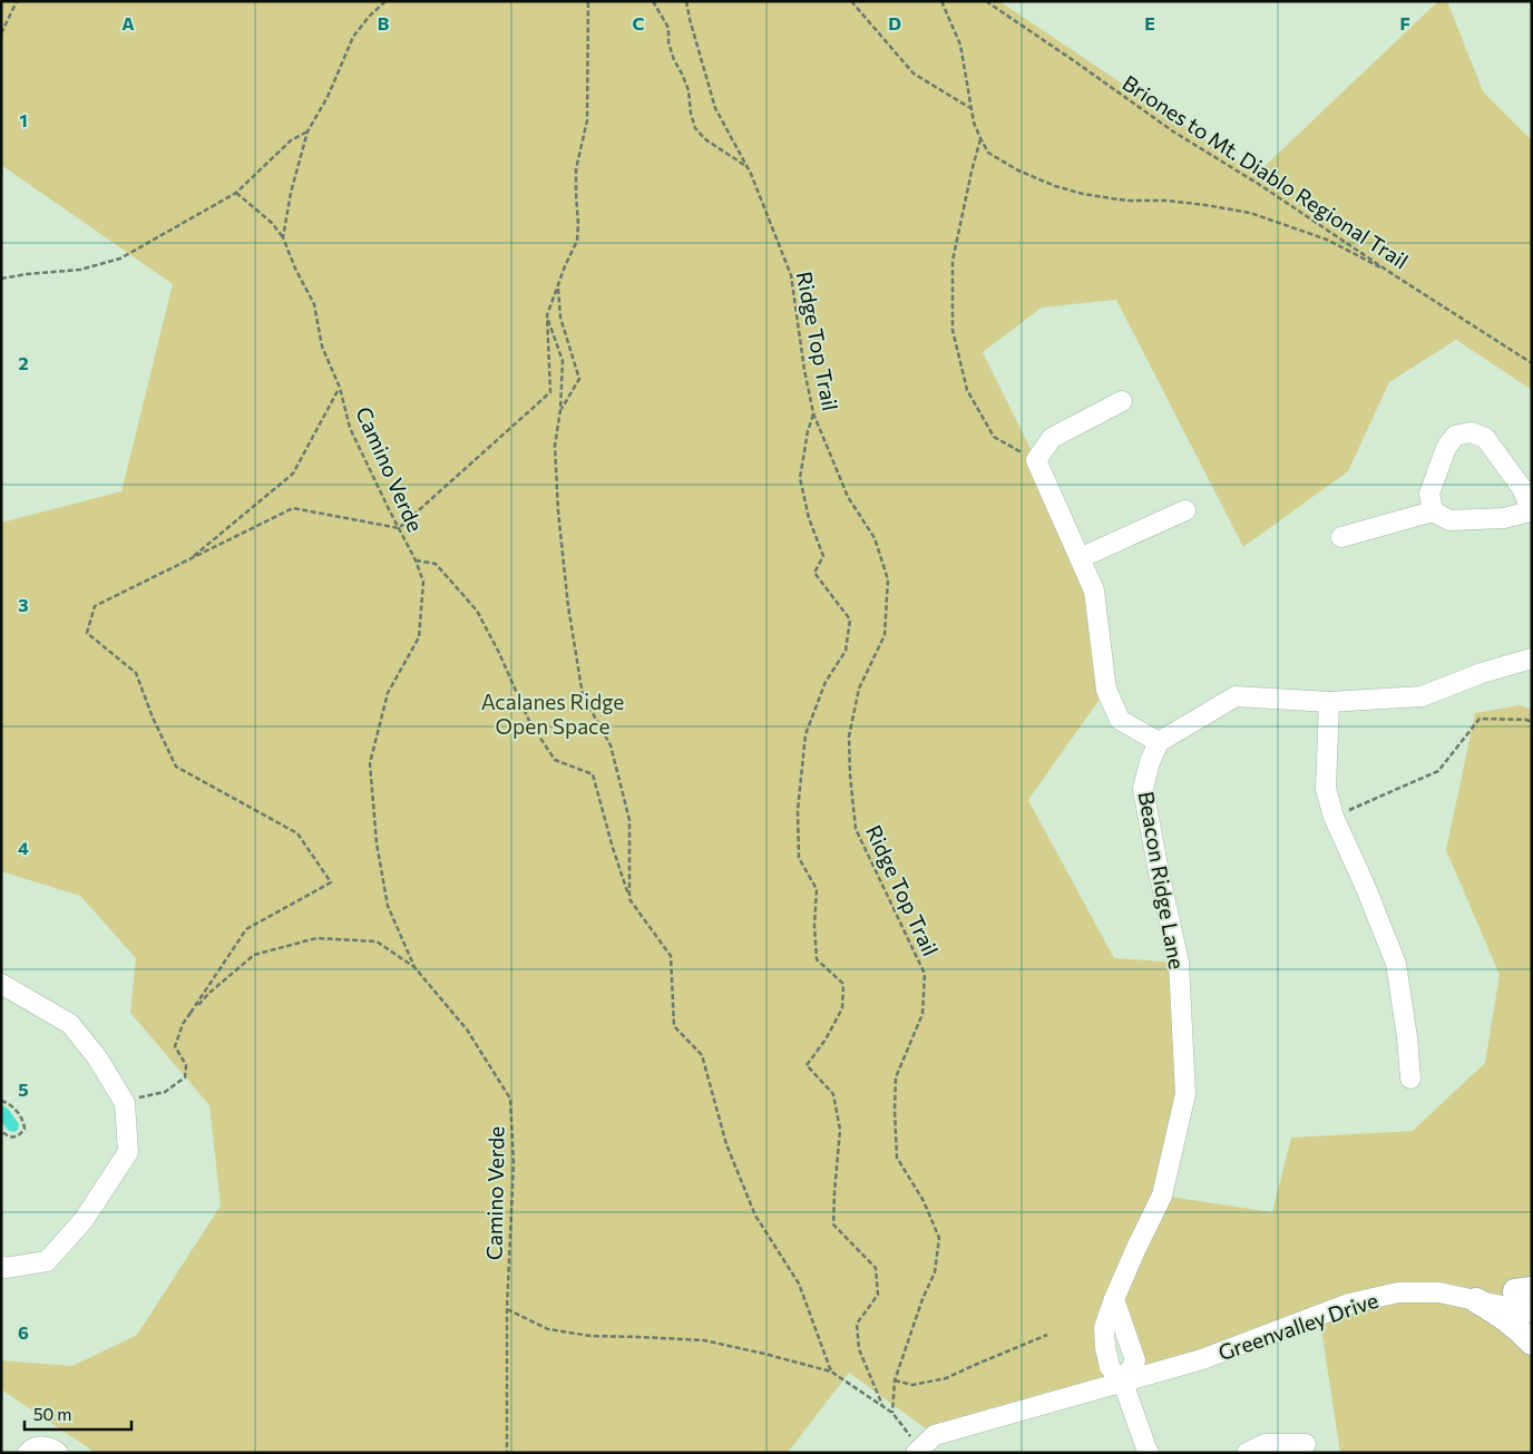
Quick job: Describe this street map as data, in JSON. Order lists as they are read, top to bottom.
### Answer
{
  "streets": {
    "street": ["Beacon Ridge Lane", "Greenvalley Drive"],
    "path": ["Briones to Mt. Diablo Regional Trail", "Ridge Top Trail", "Camino Verde"]
  },
  "crossings": [
    ["Beacon Ridge Lane", "Greenvalley Drive"]
  ],
  "parks": ["Acalanes Ridge Open Space"],
  "scale_bar": "50 m",
  "grid": {
    "columns": [
      "A",
      "B",
      "C",
      "D",
      "E",
      "F"
    ],
    "rows": [
      "1",
      "2",
      "3",
      "4",
      "5",
      "6"
    ]
  }
}
